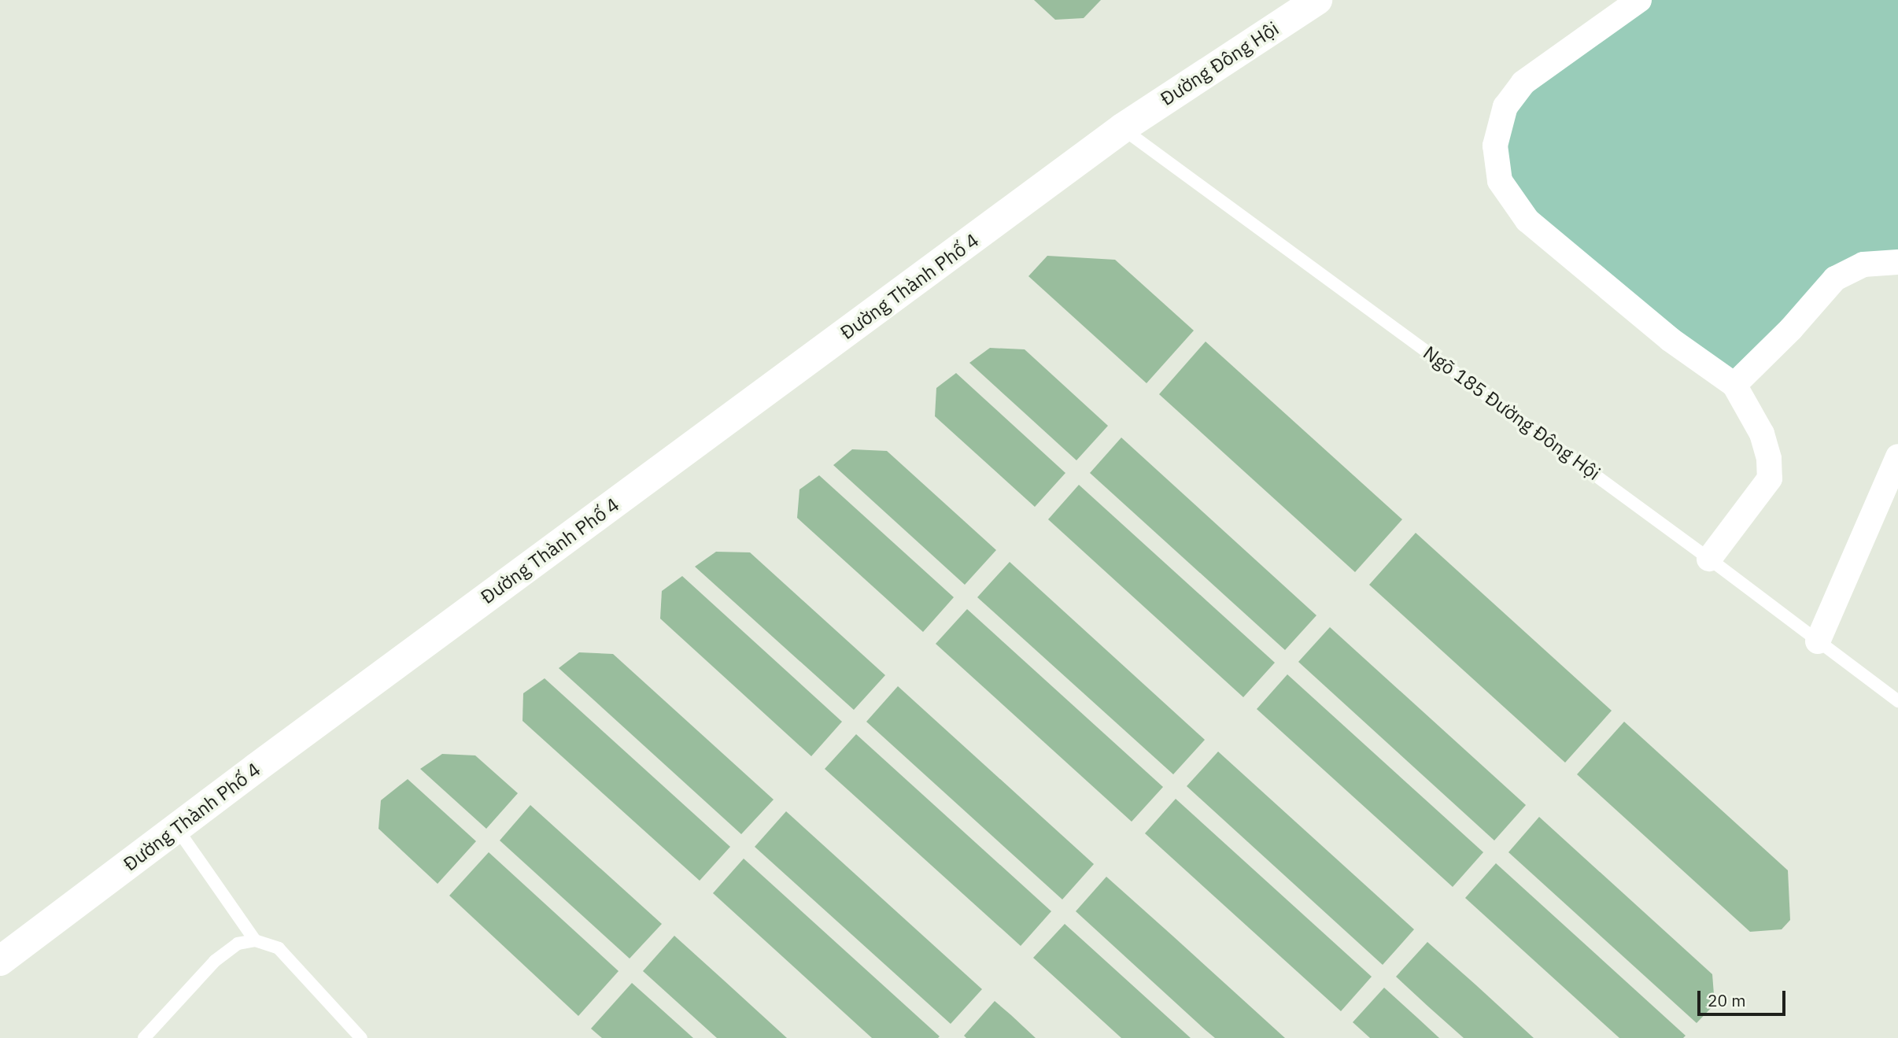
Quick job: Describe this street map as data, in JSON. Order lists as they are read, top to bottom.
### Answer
{
  "streets": {
    "street": ["Đường Đông Hội", "Đường Thành Phố 4"],
    "lane": ["Ngõ 185 Đường Đông Hội"]
  },
  "crossings": [
    ["Đường Đông Hội", "Đường Thành Phố 4"],
    ["Đường Đông Hội", "Ngõ 185 Đường Đông Hội"],
    ["Đường Thành Phố 4", "Ngõ 185 Đường Đông Hội"]
  ],
  "scale_bar": "20 m"
}
